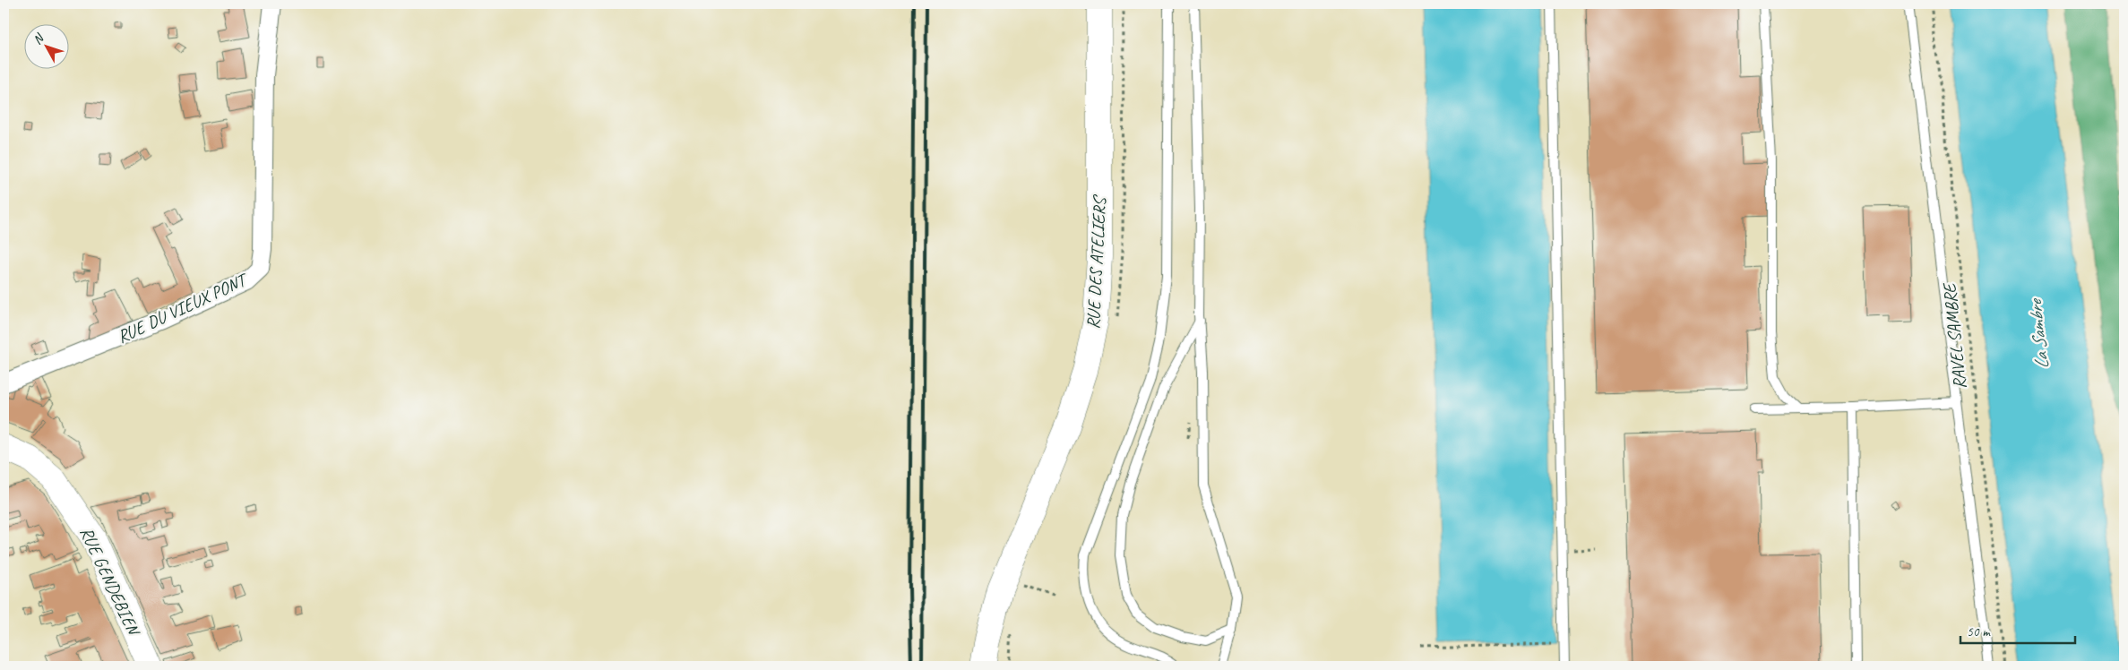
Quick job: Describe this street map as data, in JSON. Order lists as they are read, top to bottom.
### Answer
{
  "streets": {
    "street": ["RUE DES ATELIERS", "RUE DU VIEUX PONT", "RUE GENDEBIEN"],
    "path": ["RAVEL SAMBRE"]
  },
  "water": ["La Sambre"],
  "scale_bar": "50 m",
  "north": "top left"
}
